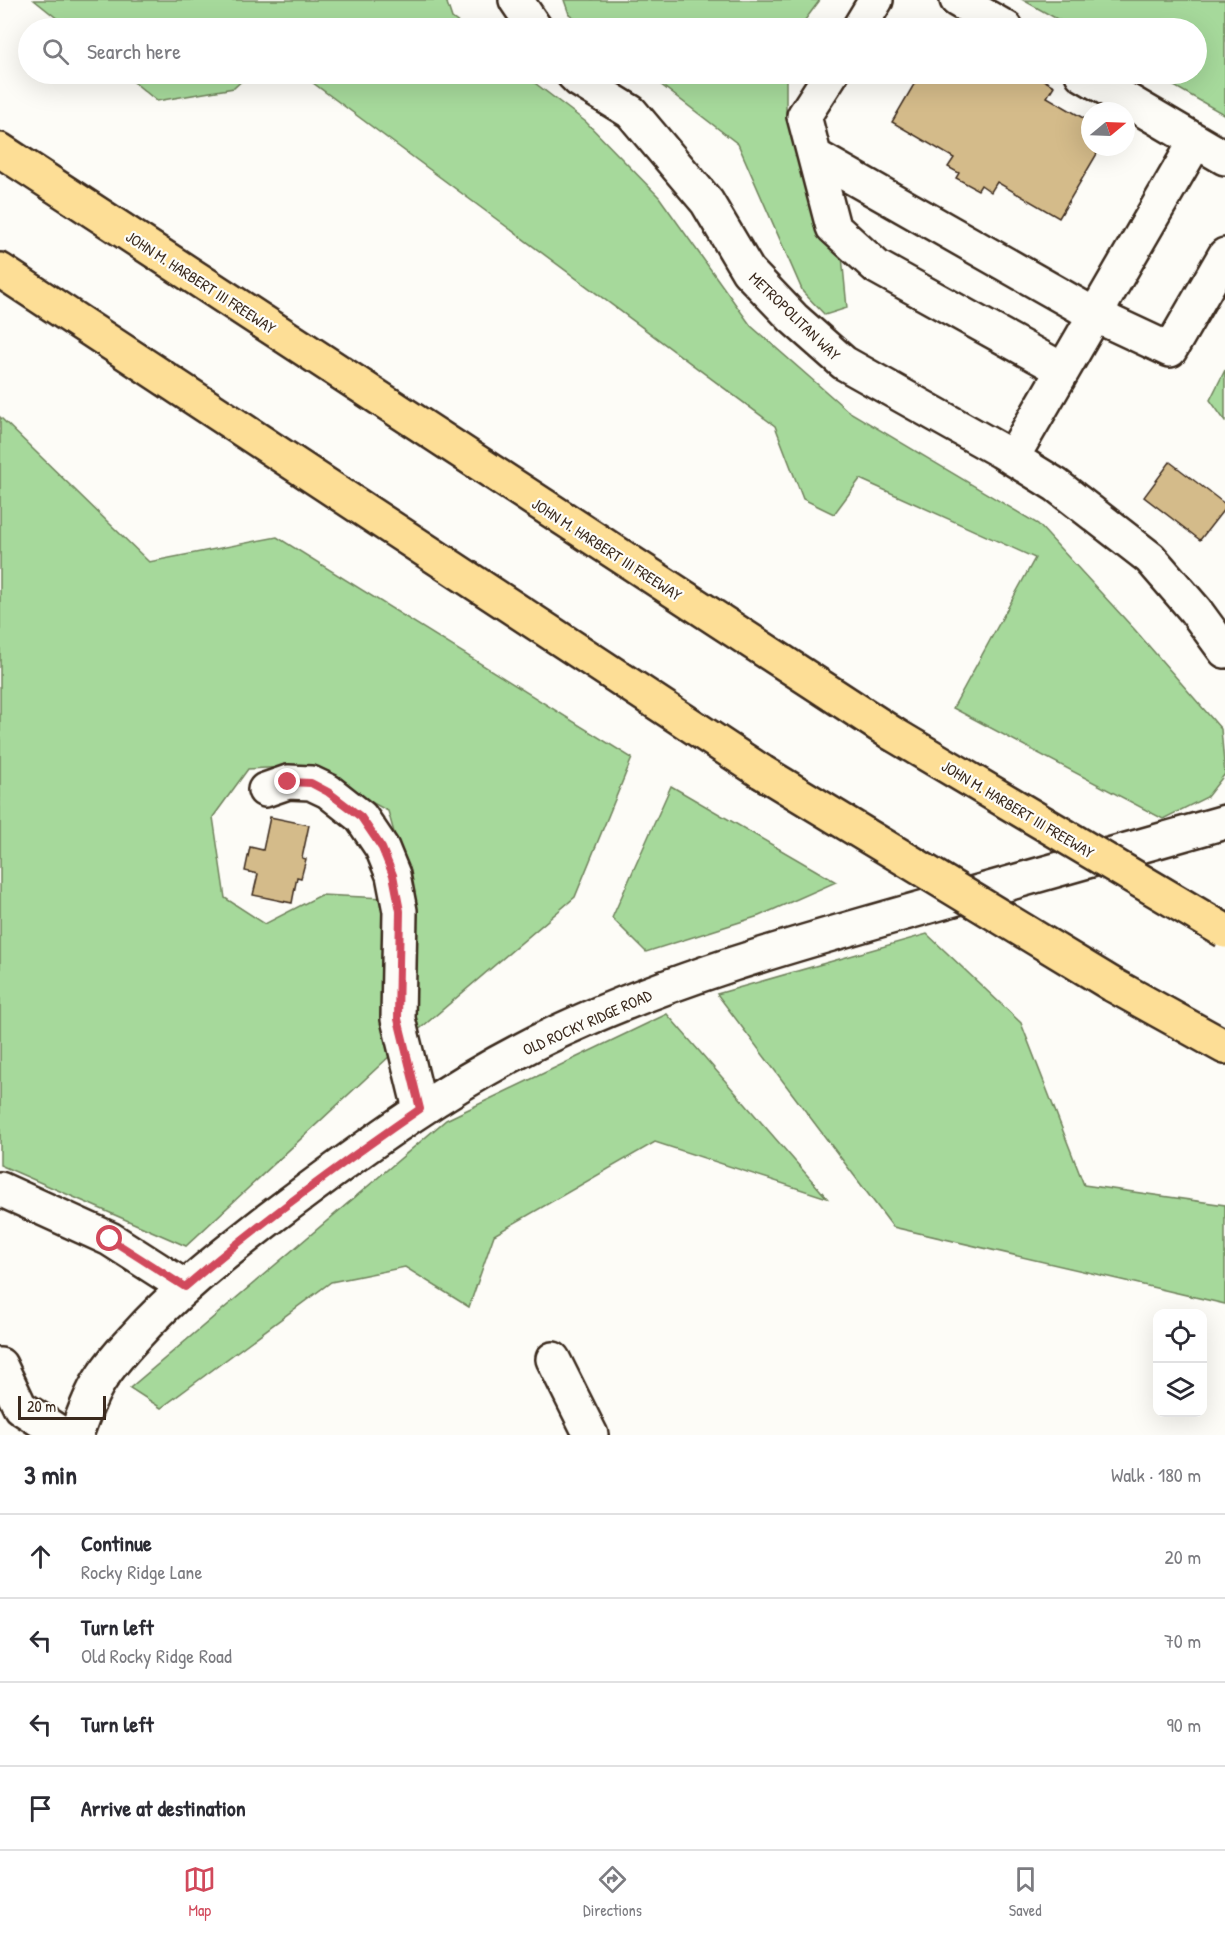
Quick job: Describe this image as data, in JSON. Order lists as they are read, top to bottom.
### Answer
{
  "streets": {
    "highway": ["JOHN M. HARBERT III FREEWAY"],
    "street": ["METROPOLITAN WAY", "OLD ROCKY RIDGE ROAD"]
  },
  "scale_bar": "20 m",
  "north": "right",
  "page": {
    "search": "Search here",
    "scale": "20 m",
    "heading": ["3 min", "Walk · 180 m"],
    "list": [
      ["Continue", "Rocky Ridge Lane", "20 m"],
      ["Turn left", "Old Rocky Ridge Road", "70 m"],
      ["Turn left", "90 m"],
      "Arrive at destination"
    ],
    "nav": ["Map", "Directions", "Saved"]
  }
}
